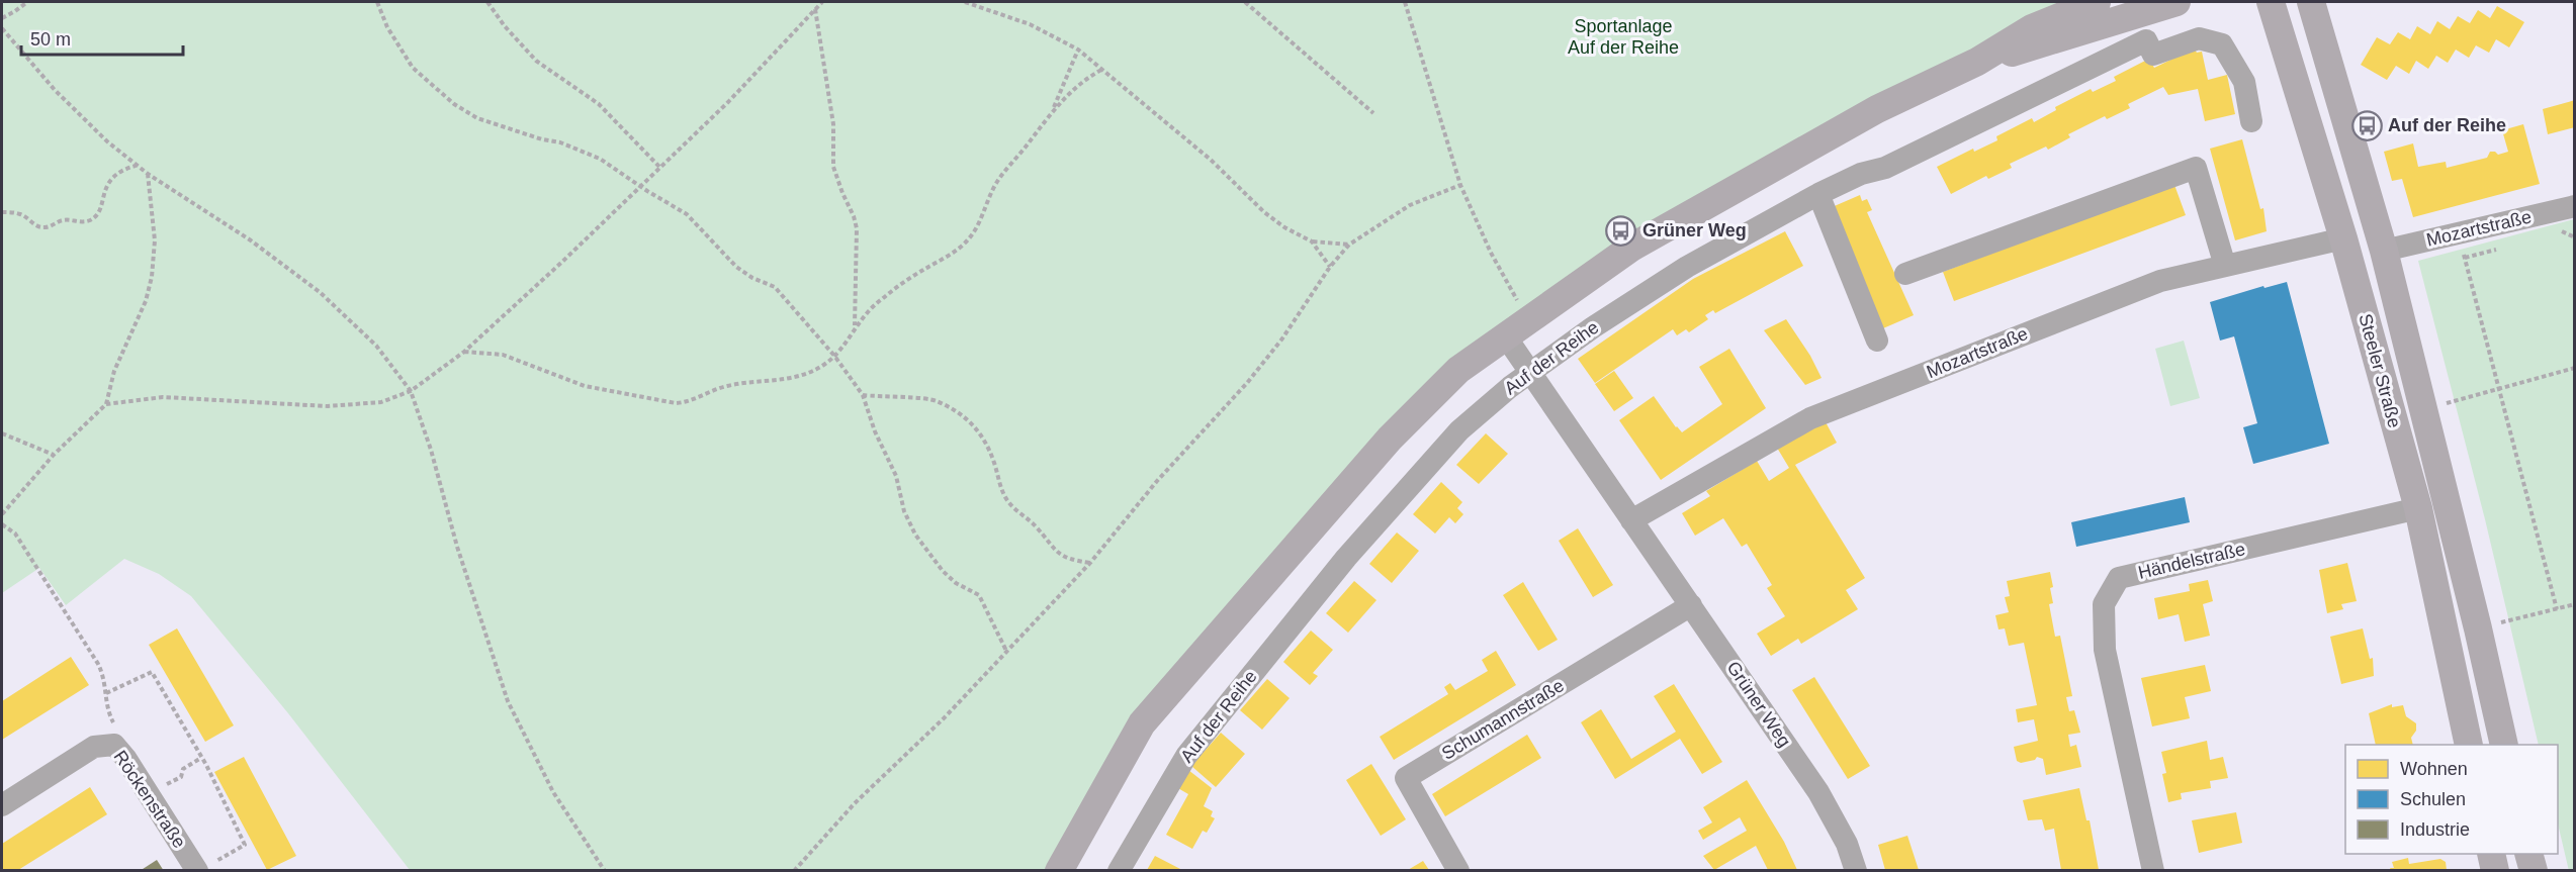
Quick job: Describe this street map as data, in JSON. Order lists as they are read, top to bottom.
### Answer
{
  "streets": {
    "main road": ["Steeler Straße"],
    "street": [
      "Mozartstraße",
      "Auf der Reihe",
      "Händelstraße",
      "Grüner Weg",
      "Schumannstraße",
      "Röckenstraße"
    ]
  },
  "crossings": [
    ["Mozartstraße", "Steeler Straße"],
    ["Mozartstraße", "Grüner Weg"],
    ["Auf der Reihe", "Grüner Weg"],
    ["Steeler Straße", "Händelstraße"],
    ["Grüner Weg", "Schumannstraße"]
  ],
  "parks": ["Sportanlage Auf der Reihe"],
  "places": {
    "bus stop": ["Auf der Reihe", "Grüner Weg"]
  },
  "legend": ["Wohnen", "Schulen", "Industrie"],
  "scale_bar": "50 m"
}
